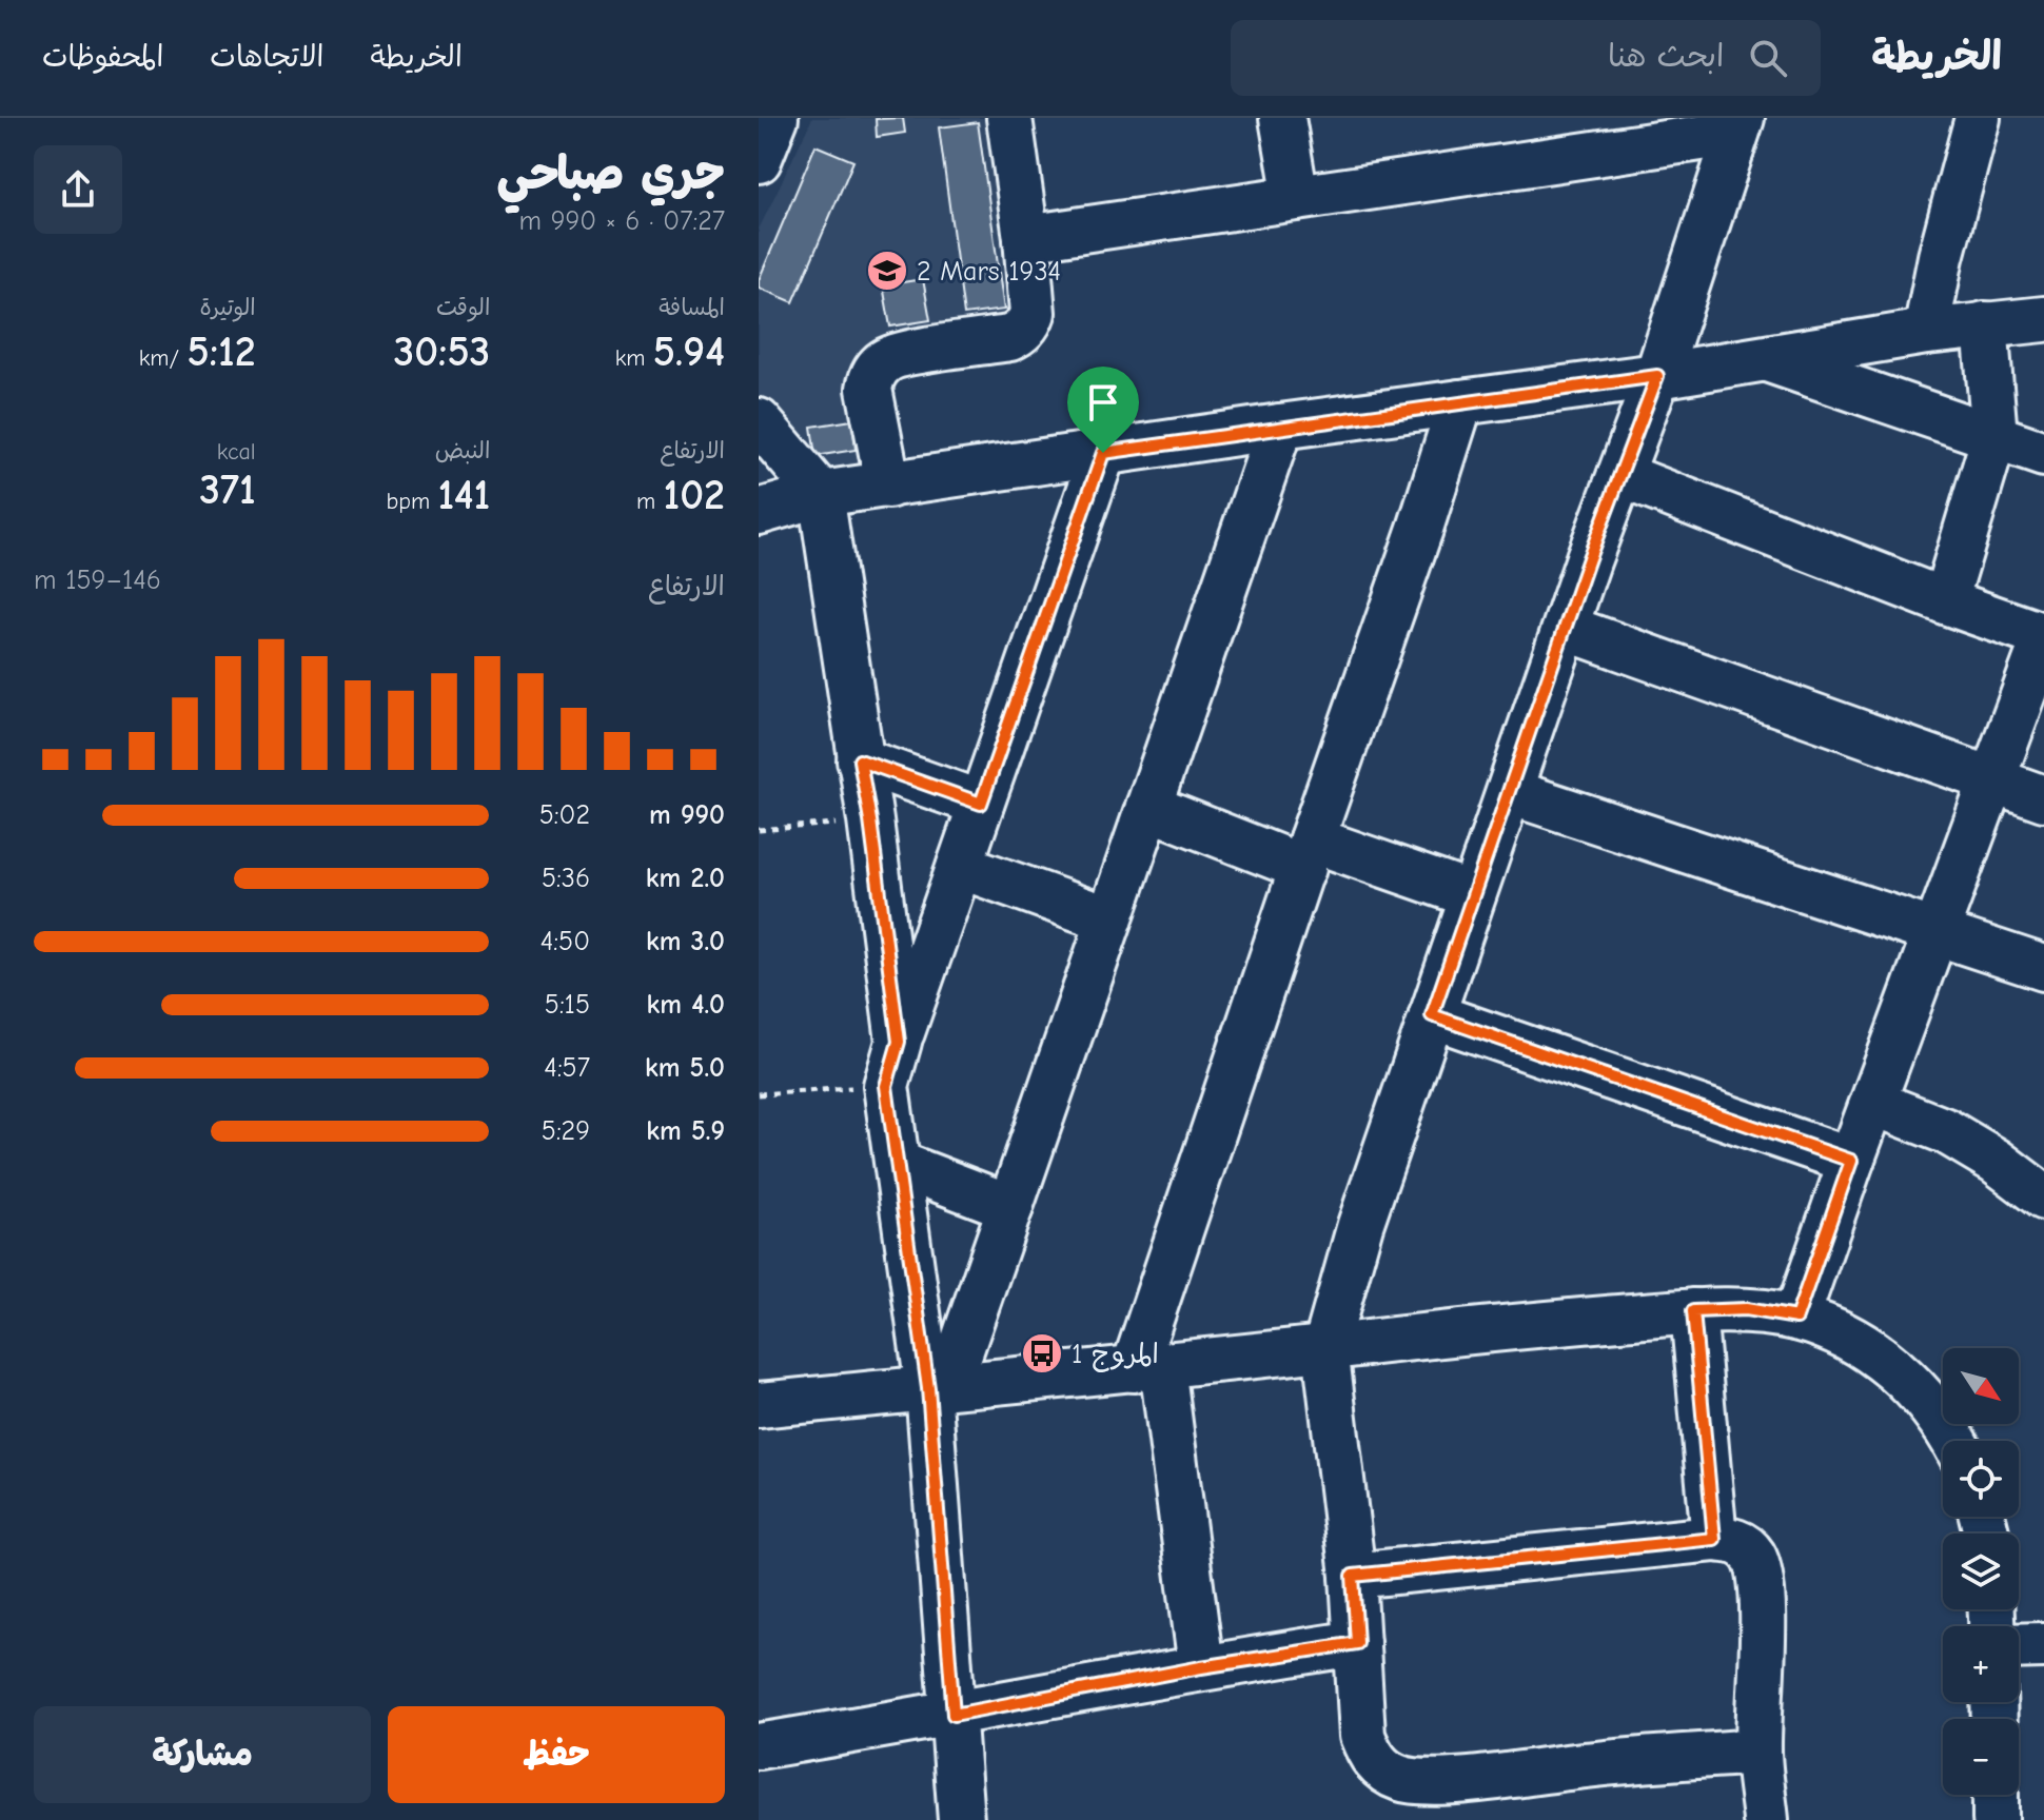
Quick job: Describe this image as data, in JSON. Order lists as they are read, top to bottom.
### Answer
{
  "places": {
    "school or university": ["2 Mars 1934"],
    "bus stop": ["المروج 1"]
  },
  "north": "bottom right",
  "page": {
    "header": "الخريطة",
    "search": "ابحث هنا",
    "nav": ["الخريطة", "الاتجاهات", "المحفوظات"],
    "heading": ["جري صباحي", "07:27 · 6 × 990 m"],
    "stats": [
      ["المسافة", "5.94 km"],
      ["الوقت", "30:53"],
      ["الوتيرة", "5:12 /km"],
      ["الارتفاع", "102 m"],
      ["النبض", "141 bpm"],
      ["kcal", "371"]
    ],
    "chart": ["الارتفاع", "146–159 m"],
    "list": [
      {
        "name": "990 m",
        "note": "5:02"
      },
      {
        "name": "2.0 km",
        "note": "5:36"
      },
      {
        "name": "3.0 km",
        "note": "4:50"
      },
      {
        "name": "4.0 km",
        "note": "5:15"
      },
      {
        "name": "5.0 km",
        "note": "4:57"
      },
      {
        "name": "5.9 km",
        "note": "5:29"
      }
    ],
    "map_buttons": ["+", "−"],
    "buttons": ["حفظ", "مشاركة"]
  }
}
